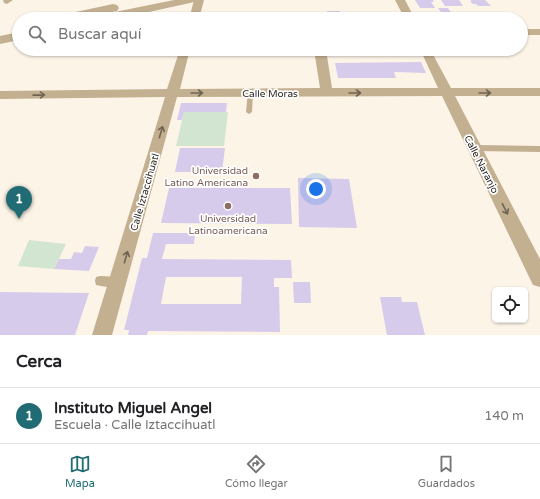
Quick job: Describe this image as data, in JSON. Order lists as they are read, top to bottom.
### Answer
{
  "streets": {
    "street": ["Calle Moras", "Calle Naranjo", "Calle Iztaccihuatl"]
  },
  "crossings": [
    ["Calle Moras", "Calle Naranjo"],
    ["Calle Moras", "Calle Iztaccihuatl"]
  ],
  "one_way": ["Calle Naranjo", "Calle Iztaccihuatl"],
  "places": ["Universidad Latino Americana", "Universidad Latinoamericana"],
  "page": {
    "search": "Buscar aquí",
    "pins": "1",
    "heading": "Cerca",
    "list": [
      {
        "mark": "1",
        "name": "Instituto Miguel Angel",
        "note": "Escuela · Calle Iztaccihuatl",
        "value": "140 m"
      }
    ],
    "nav": ["Mapa", "Cómo llegar", "Guardados"]
  }
}
